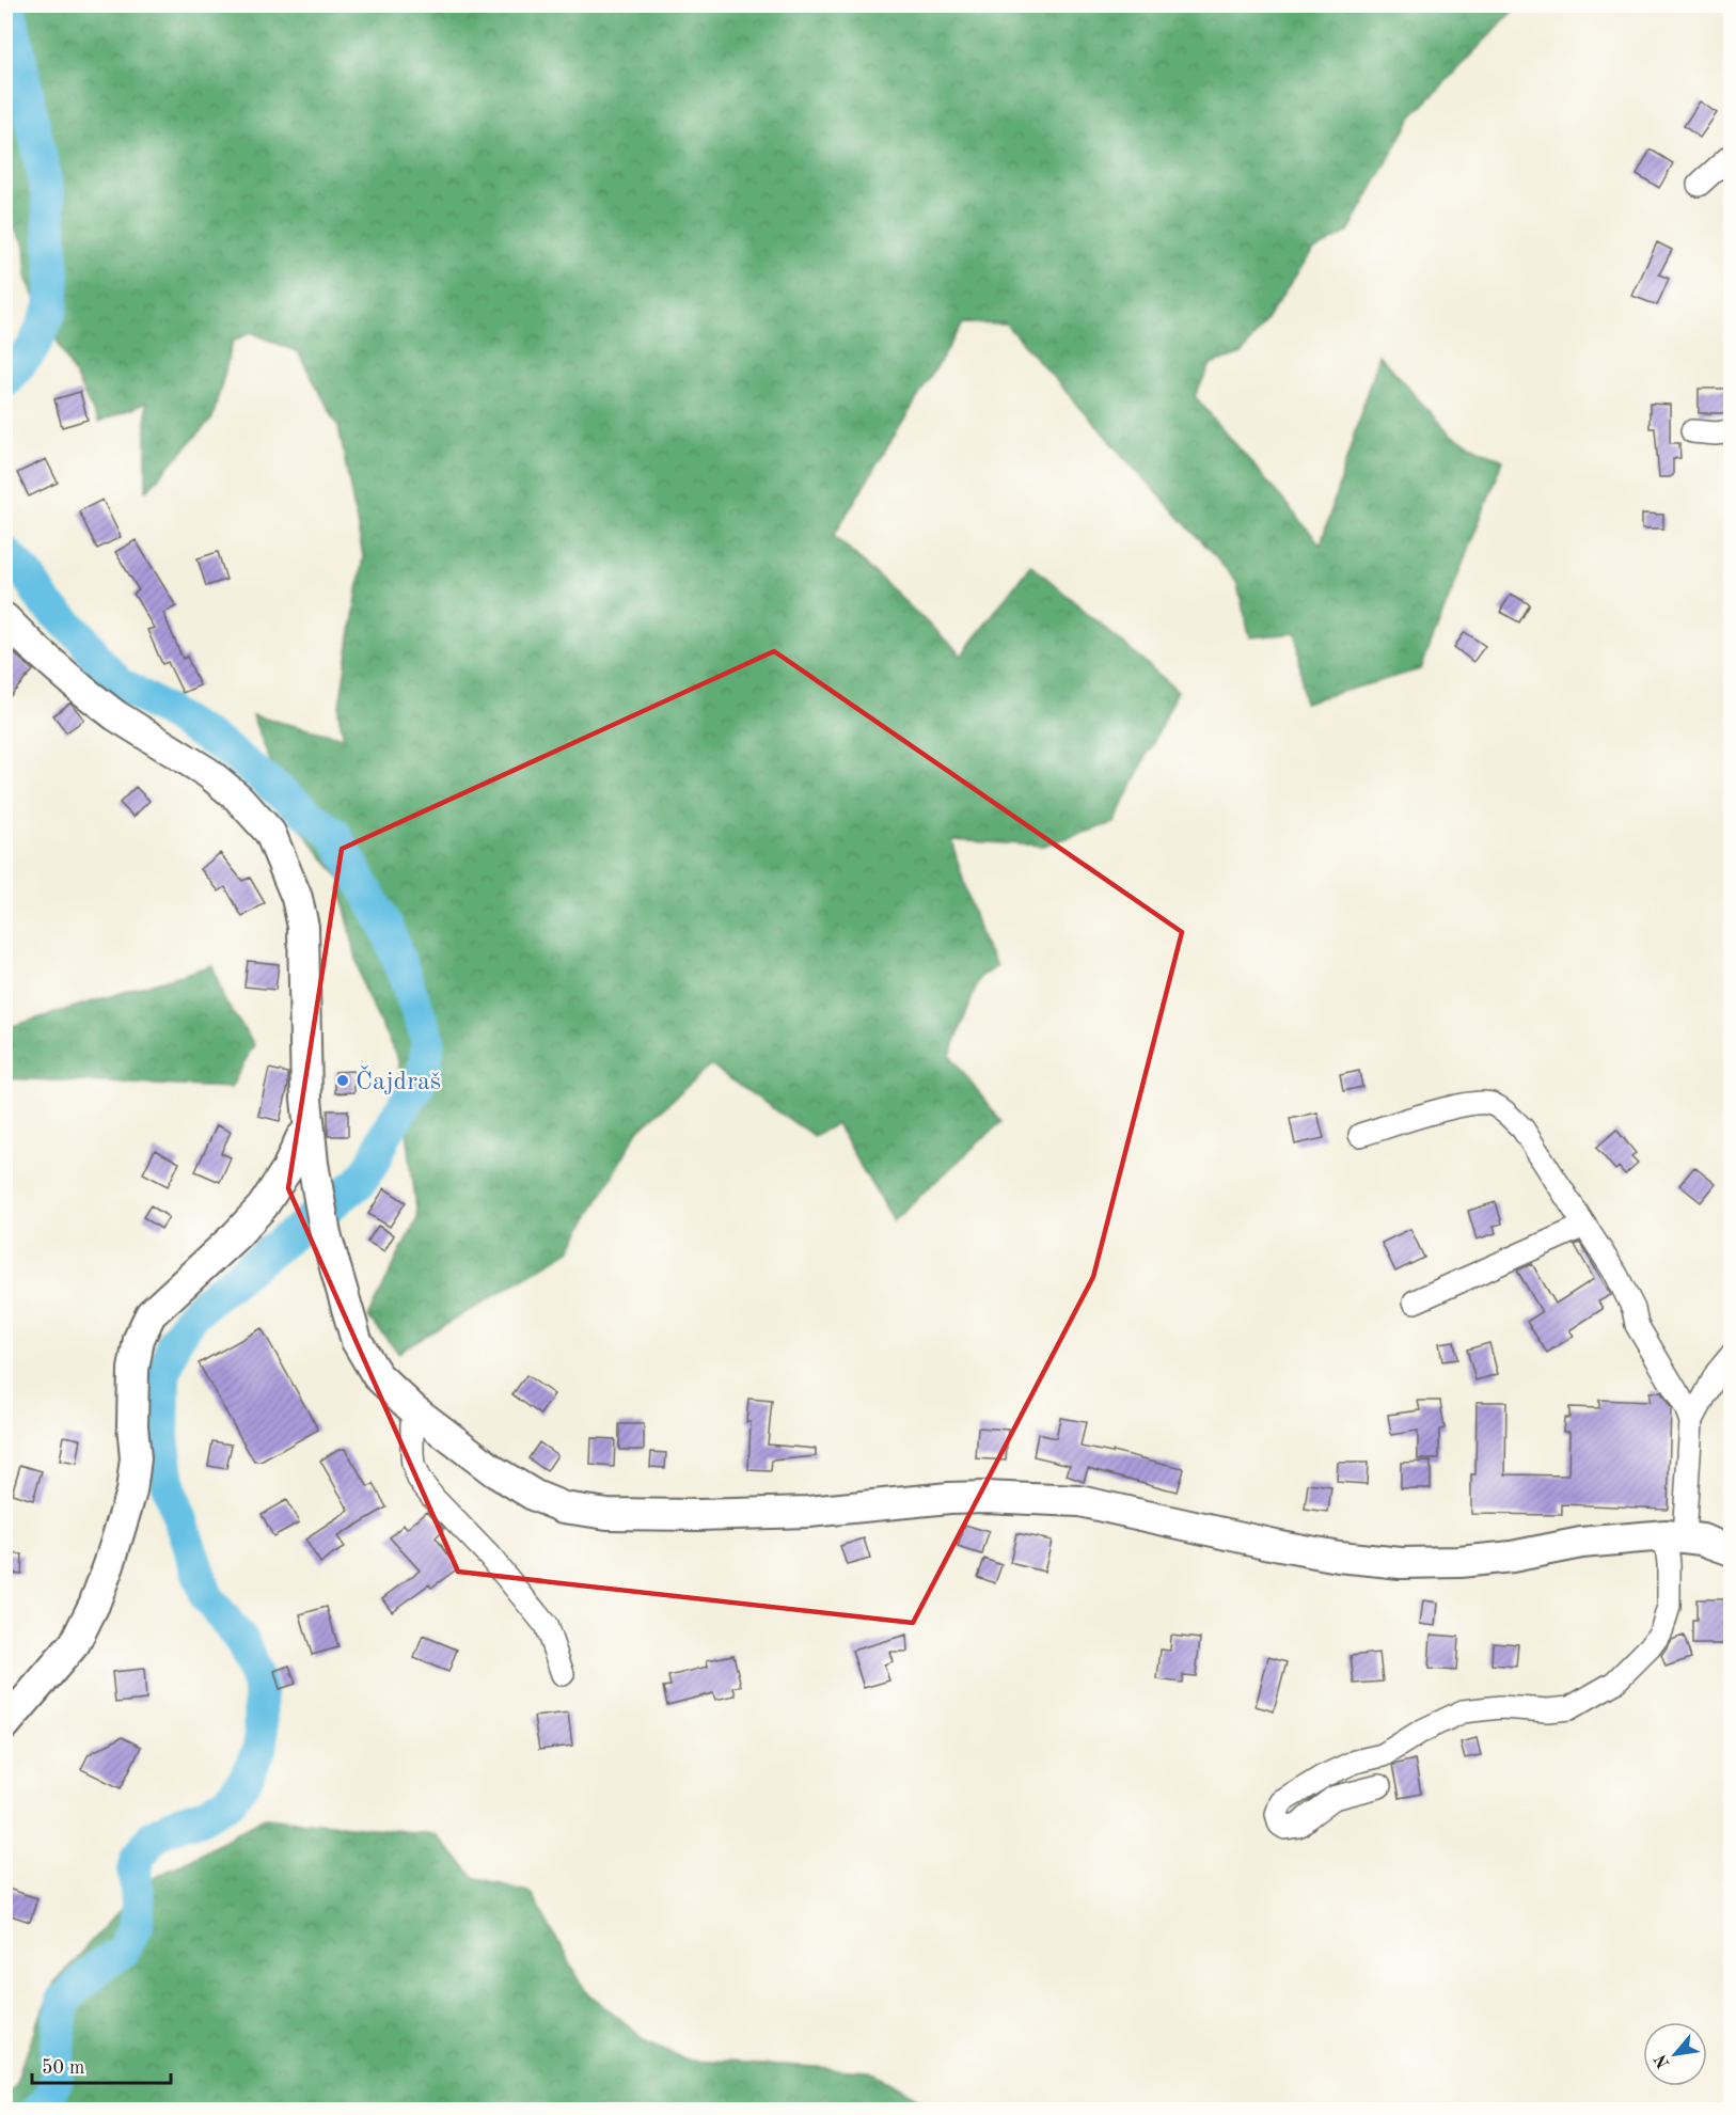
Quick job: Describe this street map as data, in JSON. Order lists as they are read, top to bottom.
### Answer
{
  "places": ["Čajdraš"],
  "scale_bar": "50 m",
  "north": "bottom left"
}
